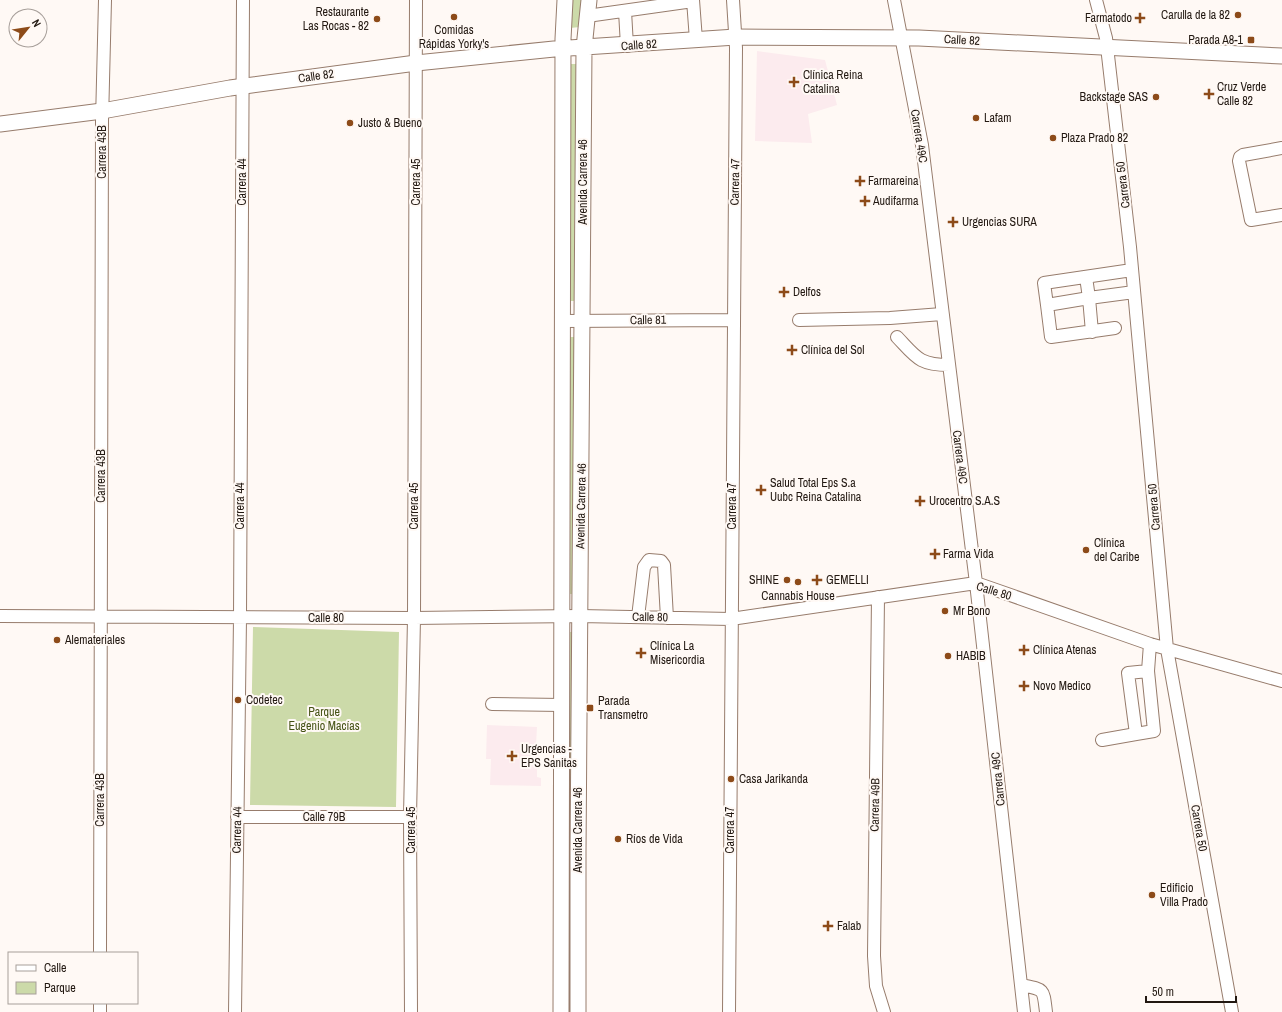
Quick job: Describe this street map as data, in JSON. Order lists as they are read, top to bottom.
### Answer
{
  "streets": {
    "main road": ["Calle 82", "Avenida Carrera 46"],
    "street": [
      "Carrera 49C",
      "Carrera 43B",
      "Carrera 44",
      "Carrera 45",
      "Carrera 47",
      "Carrera 50",
      "Calle 81",
      "Calle 80",
      "Carrera 49B",
      "Calle 79B"
    ]
  },
  "crossings": [
    ["Calle 82", "Carrera 49C"],
    ["Calle 82", "Carrera 43B"],
    ["Calle 82", "Carrera 44"],
    ["Calle 82", "Carrera 45"],
    ["Calle 82", "Avenida Carrera 46"],
    ["Calle 82", "Carrera 47"],
    ["Calle 82", "Carrera 50"],
    ["Carrera 49C", "Calle 80"],
    ["Carrera 43B", "Calle 80"],
    ["Carrera 44", "Calle 80"],
    ["Carrera 44", "Calle 79B"],
    ["Carrera 45", "Calle 80"],
    ["Carrera 45", "Calle 79B"],
    ["Avenida Carrera 46", "Calle 81"],
    ["Avenida Carrera 46", "Calle 80"],
    ["Carrera 47", "Calle 81"],
    ["Carrera 47", "Calle 80"],
    ["Carrera 50", "Calle 80"],
    ["Calle 80", "Carrera 49B"]
  ],
  "parks": ["Parque Eugenio Macías"],
  "places": {
    "other": [
      "Carulla de la 82",
      "Comidas Rápidas Yorky's",
      "Restaurante Las Rocas - 82",
      "Backstage SAS",
      "Lafam",
      "Justo & Bueno",
      "Plaza Prado 82",
      "Clínica del Caribe",
      "SHINE",
      "Cannabis House",
      "Mr Bono",
      "Alemateriales",
      "HABIB",
      "Codetec",
      "Casa Jarikanda",
      "Ríos de Vida",
      "Edificio Villa Prado"
    ],
    "health": [
      "Farmatodo",
      "Clínica Reina Catalina",
      "Cruz Verde Calle 82",
      "Farmareina",
      "Audifarma",
      "Urgencias SURA",
      "Delfos",
      "Clínica del Sol",
      "Salud Total Eps S.a Uubc Reina Catalina",
      "Urocentro S.A.S",
      "Farma Vida",
      "GEMELLI",
      "Clínica Atenas",
      "Clínica La Misericordia",
      "Novo Medico",
      "Urgencias - EPS Sanitas",
      "Falab"
    ],
    "transit": ["Parada A8-1", "Parada Transmetro"]
  },
  "legend": ["Calle", "Parque"],
  "scale_bar": "50 m",
  "north": "top right"
}
